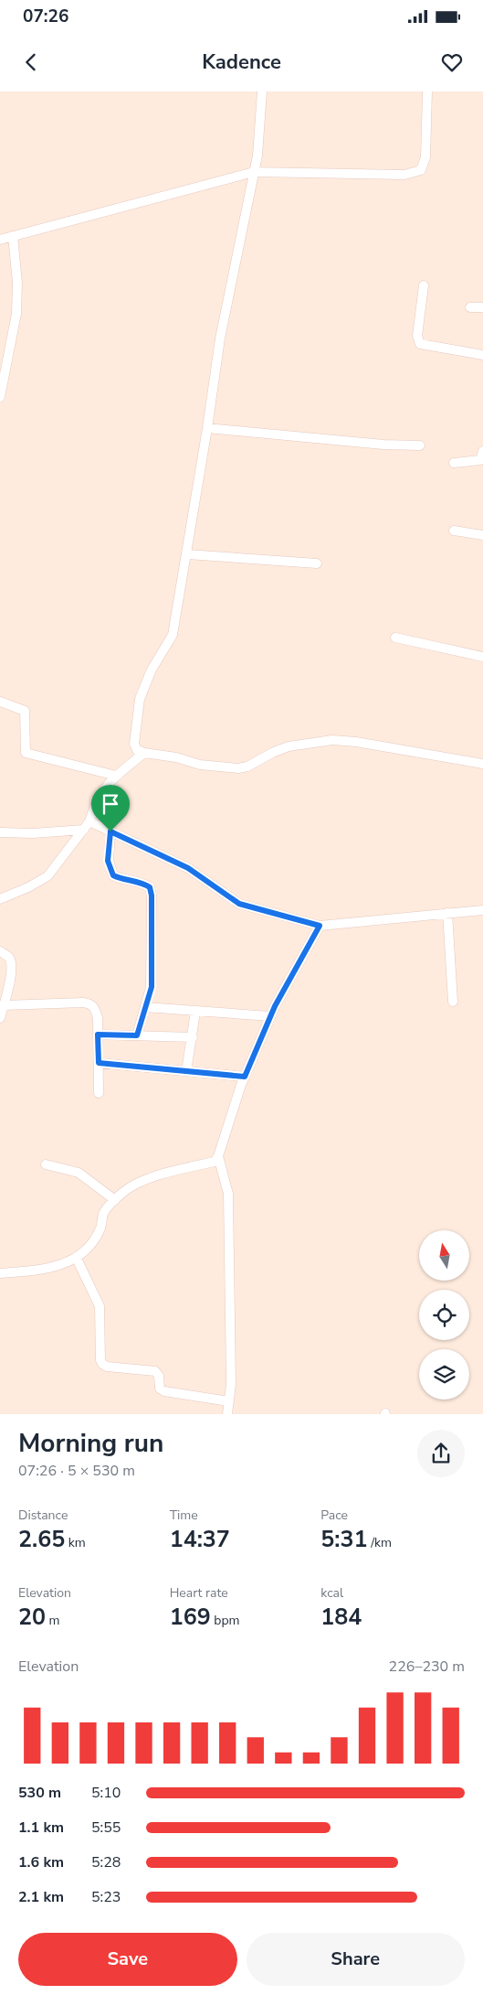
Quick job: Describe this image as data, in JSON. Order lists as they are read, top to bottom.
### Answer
{
  "north": "top",
  "page": {
    "status": "07:26",
    "header": "Kadence",
    "heading": ["Morning run", "07:26 · 5 × 530 m"],
    "stats": [
      ["Distance", "2.65 km"],
      ["Time", "14:37"],
      ["Pace", "5:31 /km"],
      ["Elevation", "20 m"],
      ["Heart rate", "169 bpm"],
      ["kcal", "184"]
    ],
    "chart": ["Elevation", "226–230 m"],
    "list": [
      {
        "name": "530 m",
        "note": "5:10"
      },
      {
        "name": "1.1 km",
        "note": "5:55"
      },
      {
        "name": "1.6 km",
        "note": "5:28"
      },
      {
        "name": "2.1 km",
        "note": "5:23"
      }
    ],
    "buttons": ["Save", "Share"]
  }
}
